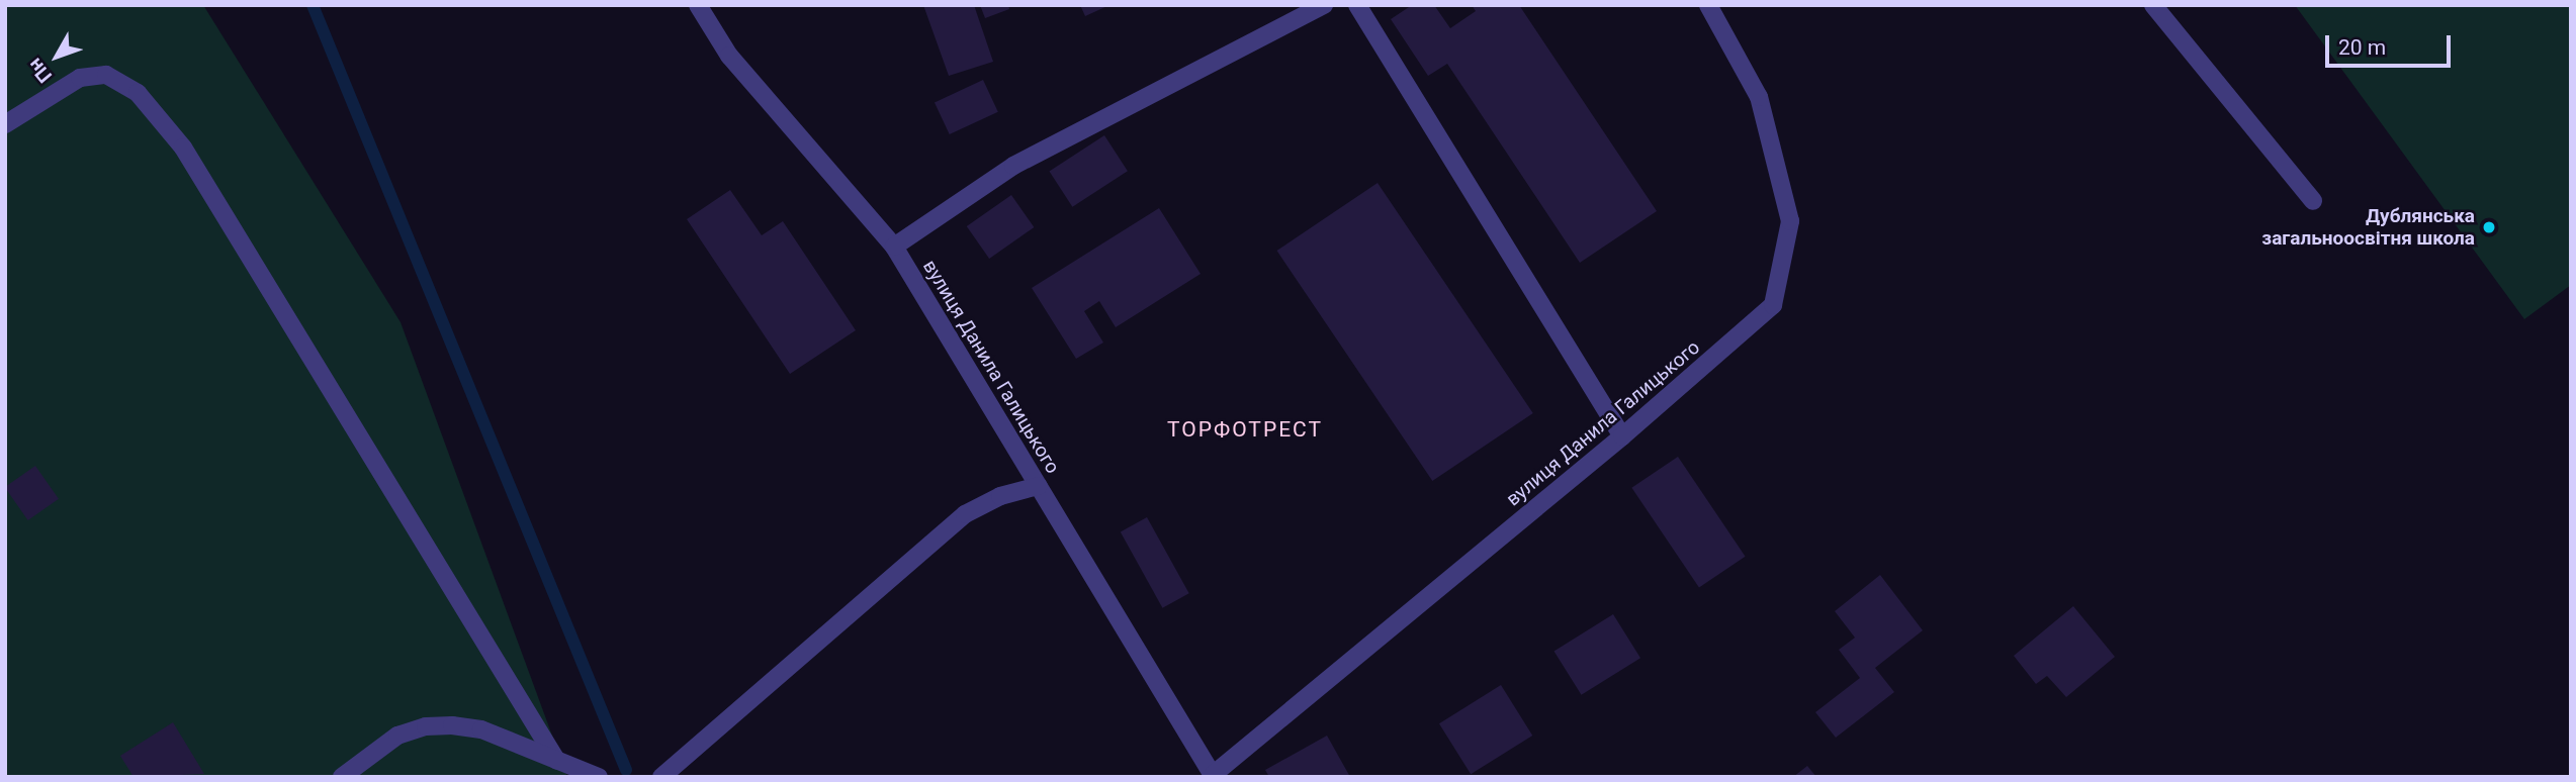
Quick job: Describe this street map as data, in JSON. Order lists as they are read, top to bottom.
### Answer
{
  "streets": {
    "street": ["вулиця Данила Галицького"]
  },
  "districts": ["ТОРФОТРЕСТ"],
  "places": ["Дублянська загальноосвітня школа"],
  "scale_bar": "20 m",
  "north": "bottom left"
}
